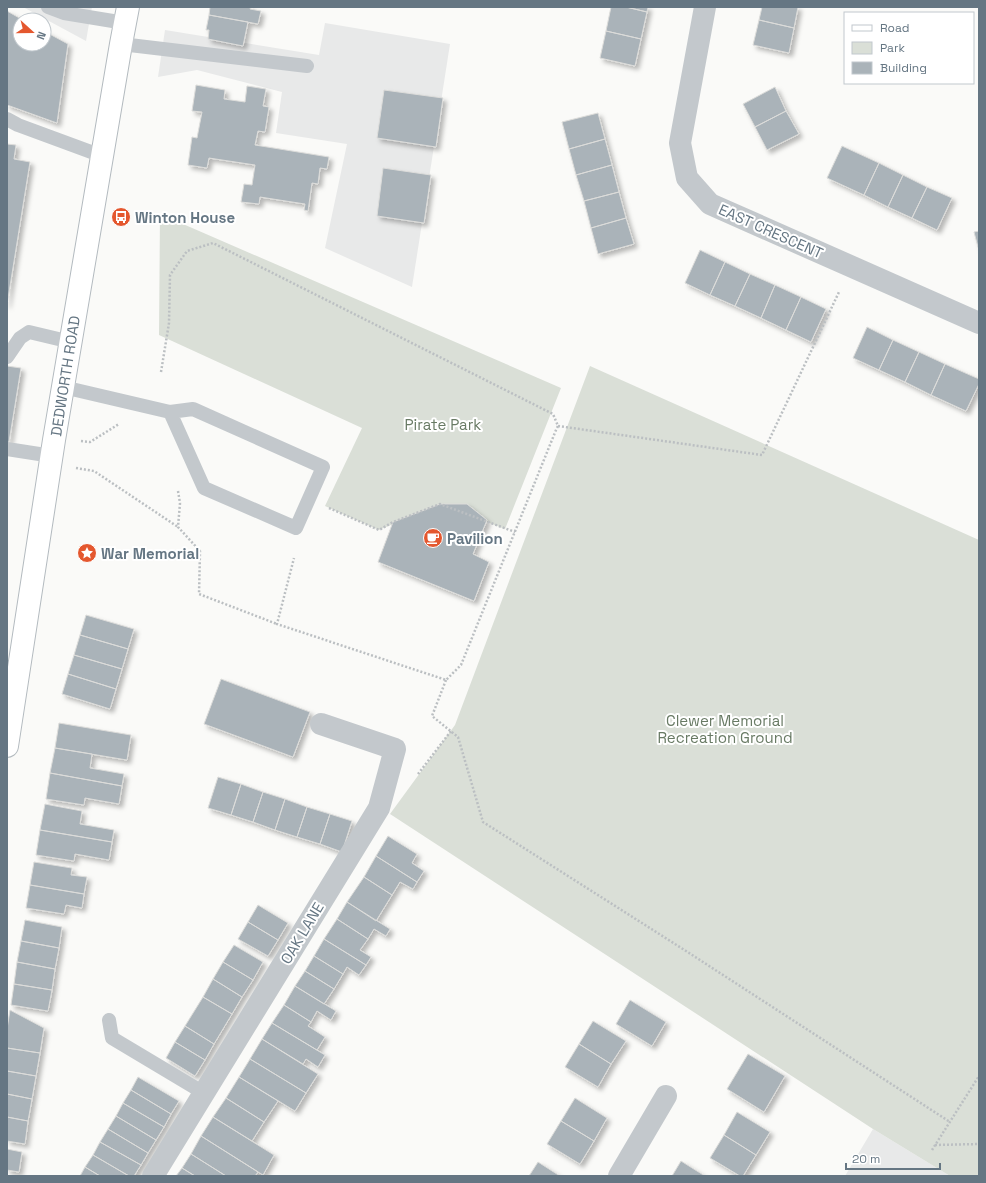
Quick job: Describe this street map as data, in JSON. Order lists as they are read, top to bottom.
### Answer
{
  "streets": {
    "main road": ["DEDWORTH ROAD"],
    "street": ["EAST CRESCENT", "OAK LANE"]
  },
  "parks": ["Pirate Park", "Clewer Memorial Recreation Ground"],
  "places": {
    "bus stop": ["Winton House"],
    "cafe": ["Pavilion"],
    "place": ["War Memorial"]
  },
  "legend": ["Road", "Park", "Building"],
  "scale_bar": "20 m",
  "north": "right"
}
